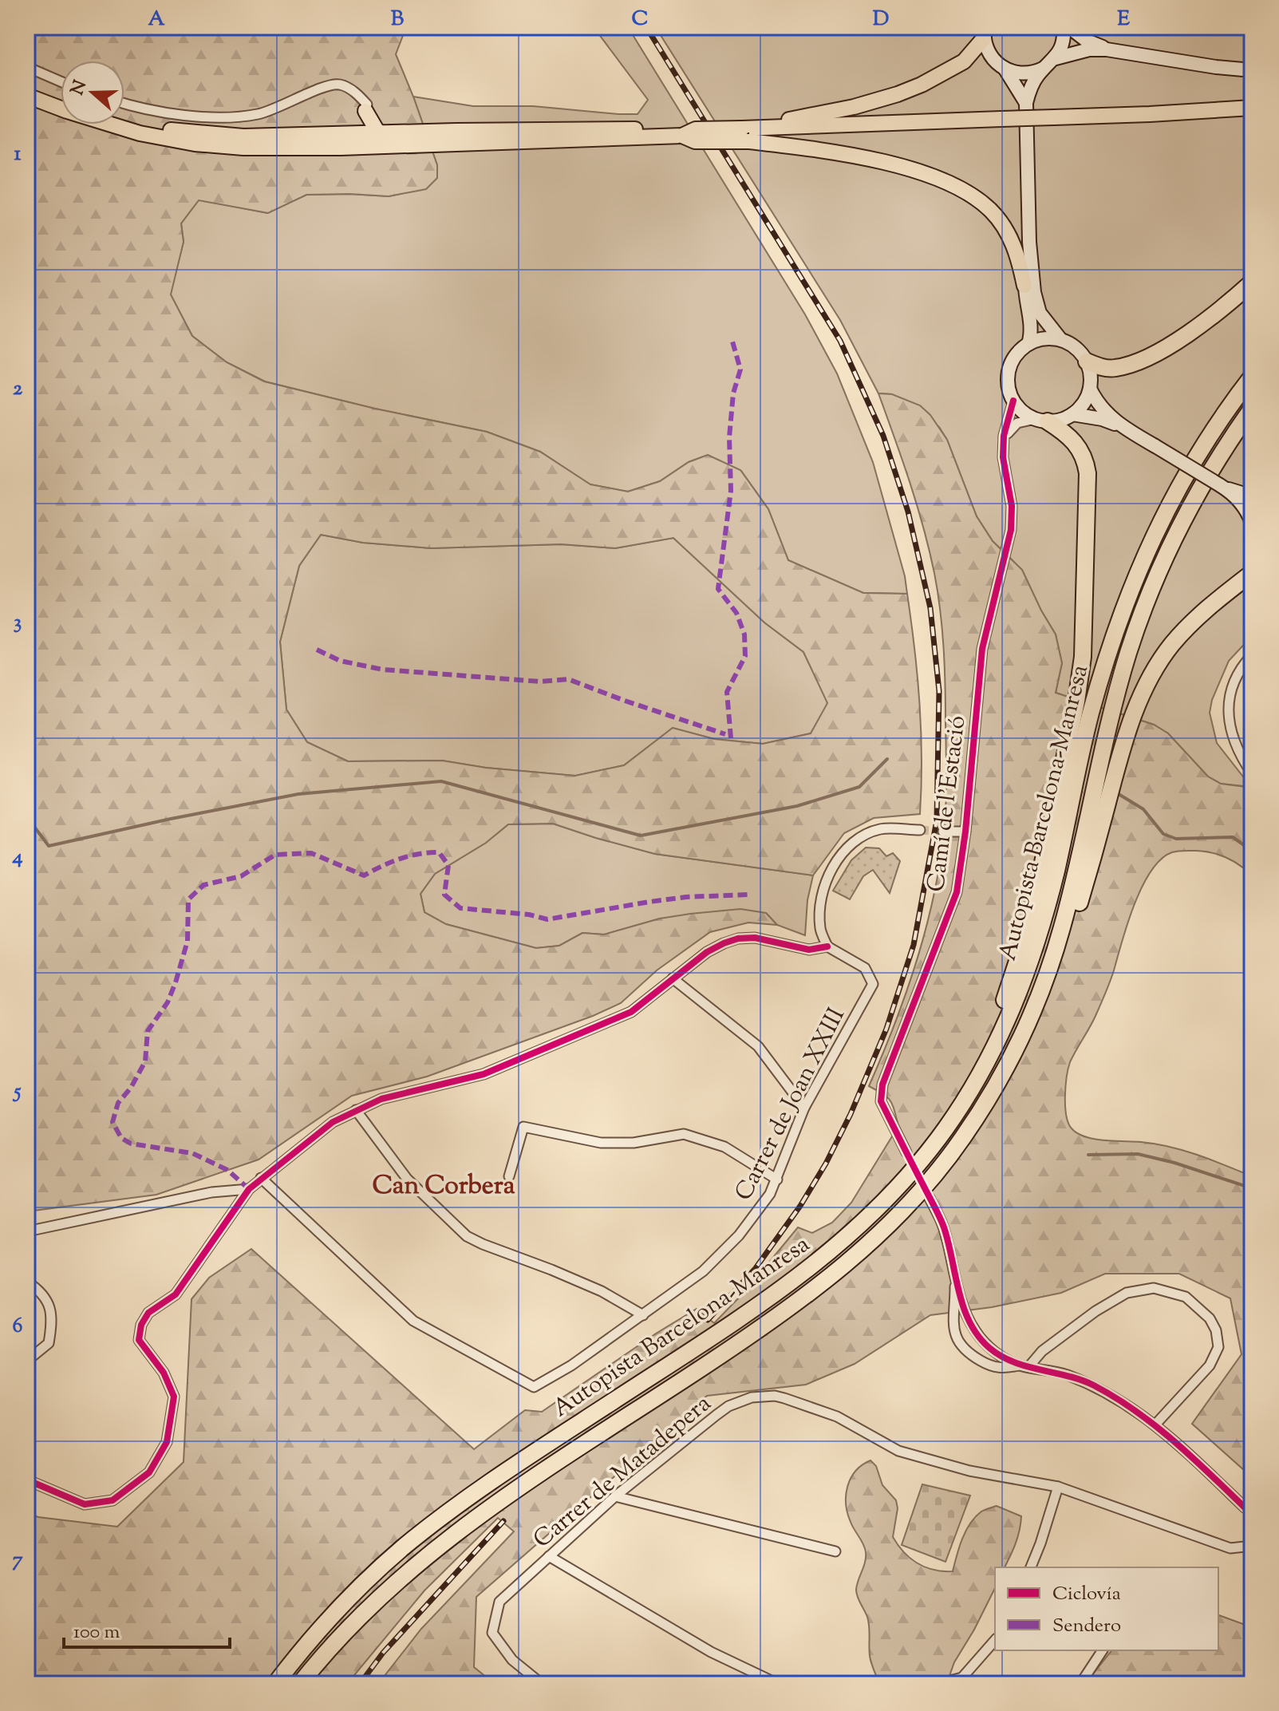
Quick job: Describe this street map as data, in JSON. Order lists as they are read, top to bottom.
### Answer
{
  "streets": {
    "highway": ["Autopista Barcelona-Manresa"],
    "street": ["Camí de l'Estació", "Carrer de Joan XXIII", "Carrer de Matadepera"]
  },
  "districts": ["Can Corbera"],
  "legend": ["Ciclovía", "Sendero"],
  "scale_bar": "100 m",
  "north": "left",
  "grid": {
    "columns": [
      "A",
      "B",
      "C",
      "D",
      "E"
    ],
    "rows": [
      "1",
      "2",
      "3",
      "4",
      "5",
      "6",
      "7"
    ]
  }
}
